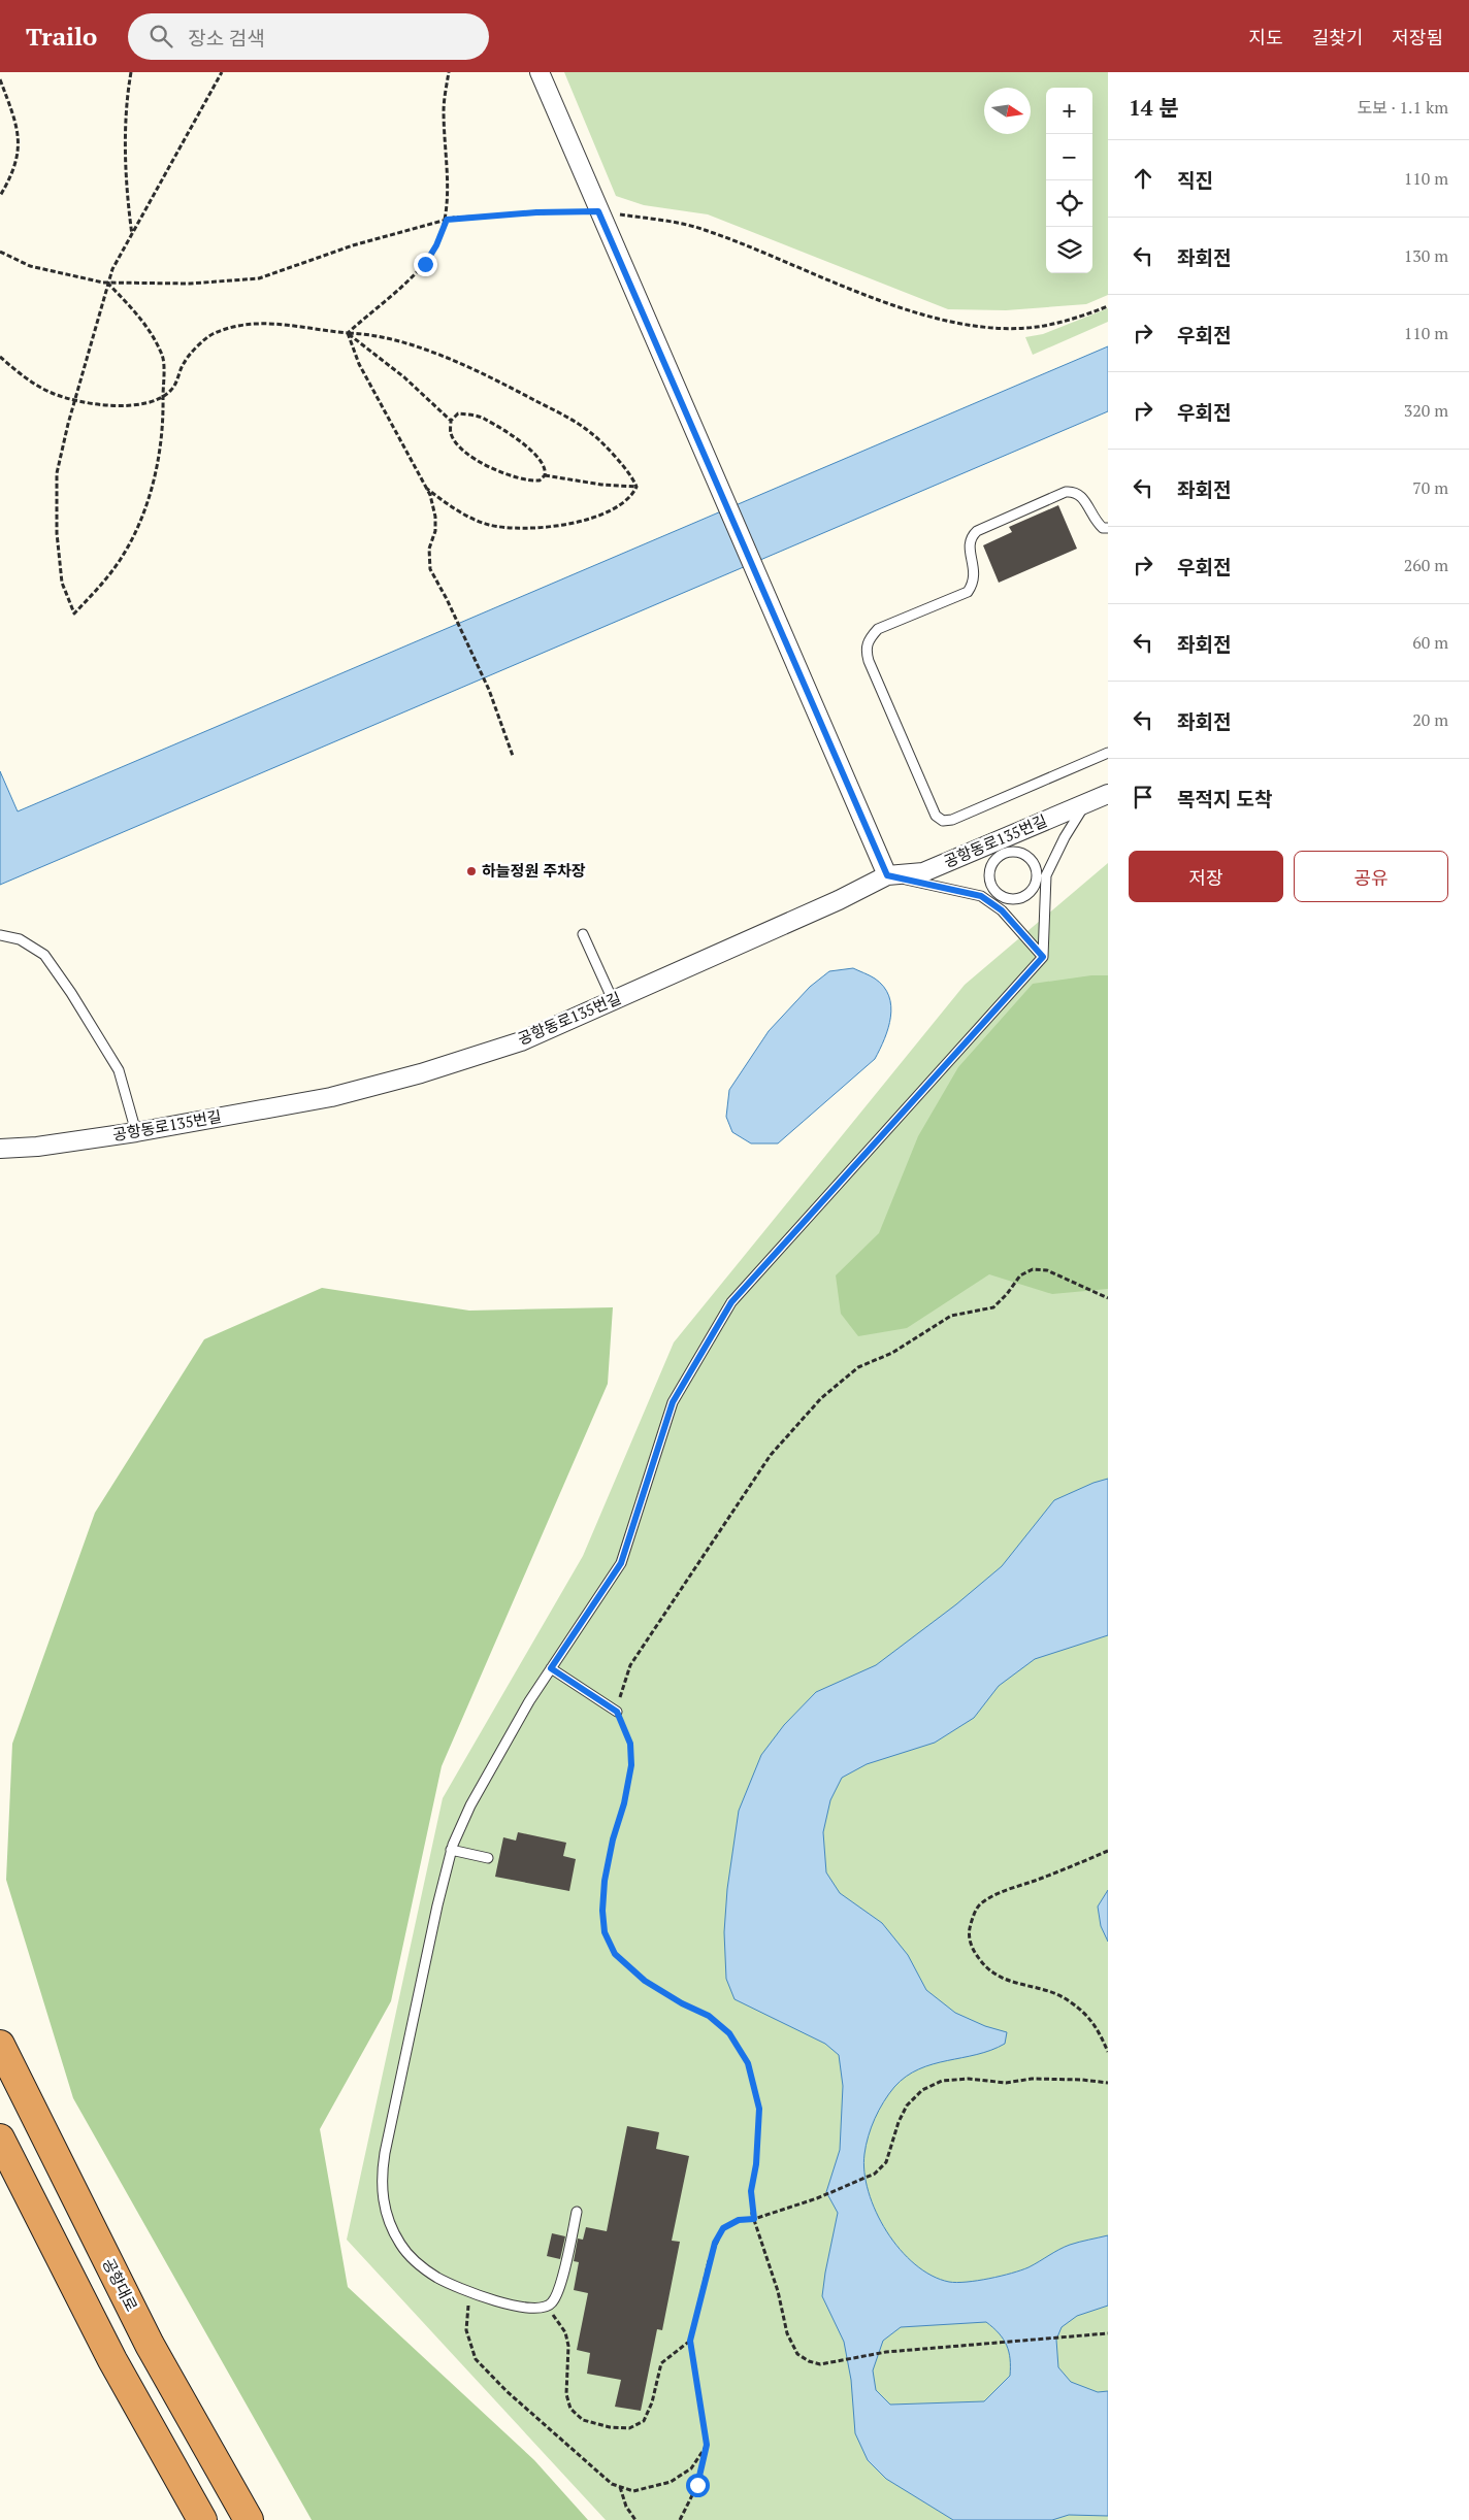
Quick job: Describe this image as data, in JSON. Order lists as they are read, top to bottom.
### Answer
{
  "streets": {
    "highway": ["공항대로"],
    "street": ["공항동로135번길"]
  },
  "places": ["하늘정원 주차장"],
  "north": "right",
  "page": {
    "header": "Trailo",
    "search": "장소 검색",
    "nav": ["지도", "길찾기", "저장됨"],
    "heading": ["14 분", "도보 · 1.1 km"],
    "map_buttons": ["+", "−"],
    "list": [
      ["직진", "110 m"],
      ["좌회전", "130 m"],
      ["우회전", "110 m"],
      ["우회전", "320 m"],
      ["좌회전", "70 m"],
      ["우회전", "260 m"],
      ["좌회전", "60 m"],
      ["좌회전", "20 m"],
      "목적지 도착"
    ],
    "buttons": ["저장", "공유"]
  }
}
